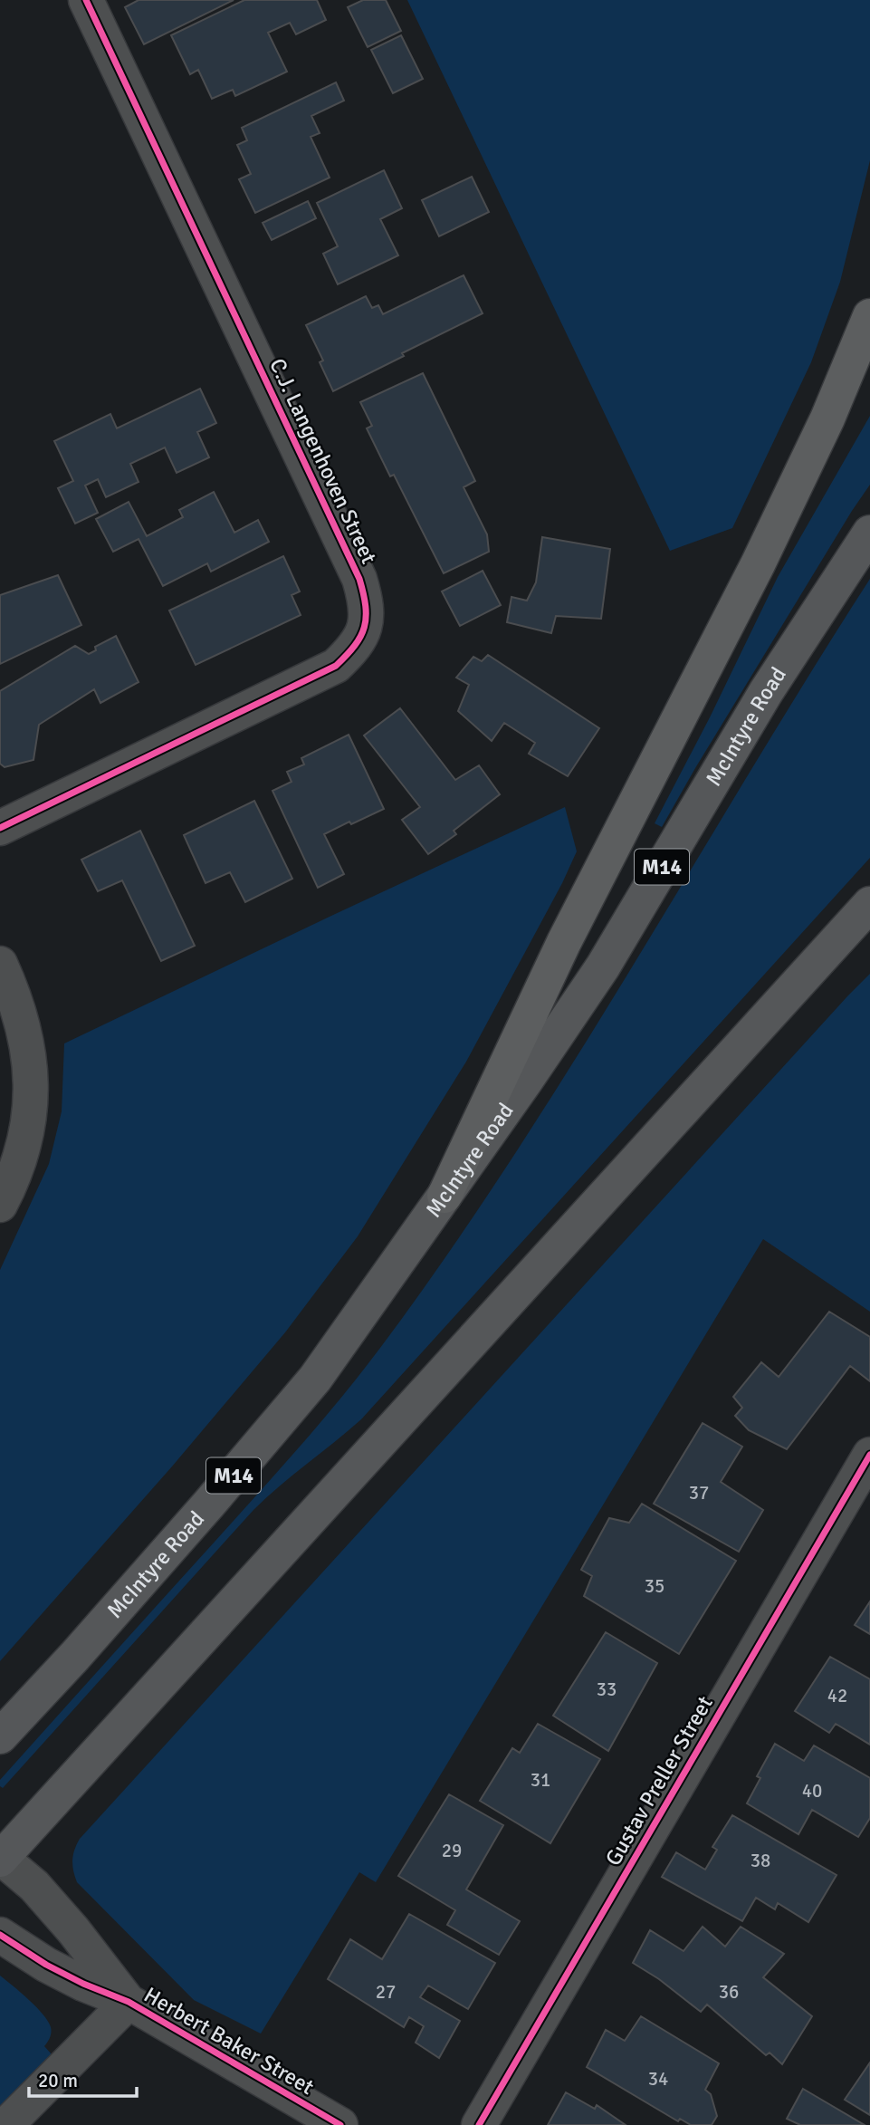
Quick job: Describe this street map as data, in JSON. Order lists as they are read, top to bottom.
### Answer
{
  "streets": {
    "main road": ["McIntyre Road", "M14"],
    "street": ["C.J. Langenhoven Street", "Gustav Preller Street", "Herbert Baker Street"]
  },
  "house_numbers": [
    "37",
    "35",
    "33",
    "42",
    "31",
    "40",
    "29",
    "38",
    "27",
    "36",
    "34"
  ],
  "scale_bar": "20 m"
}
